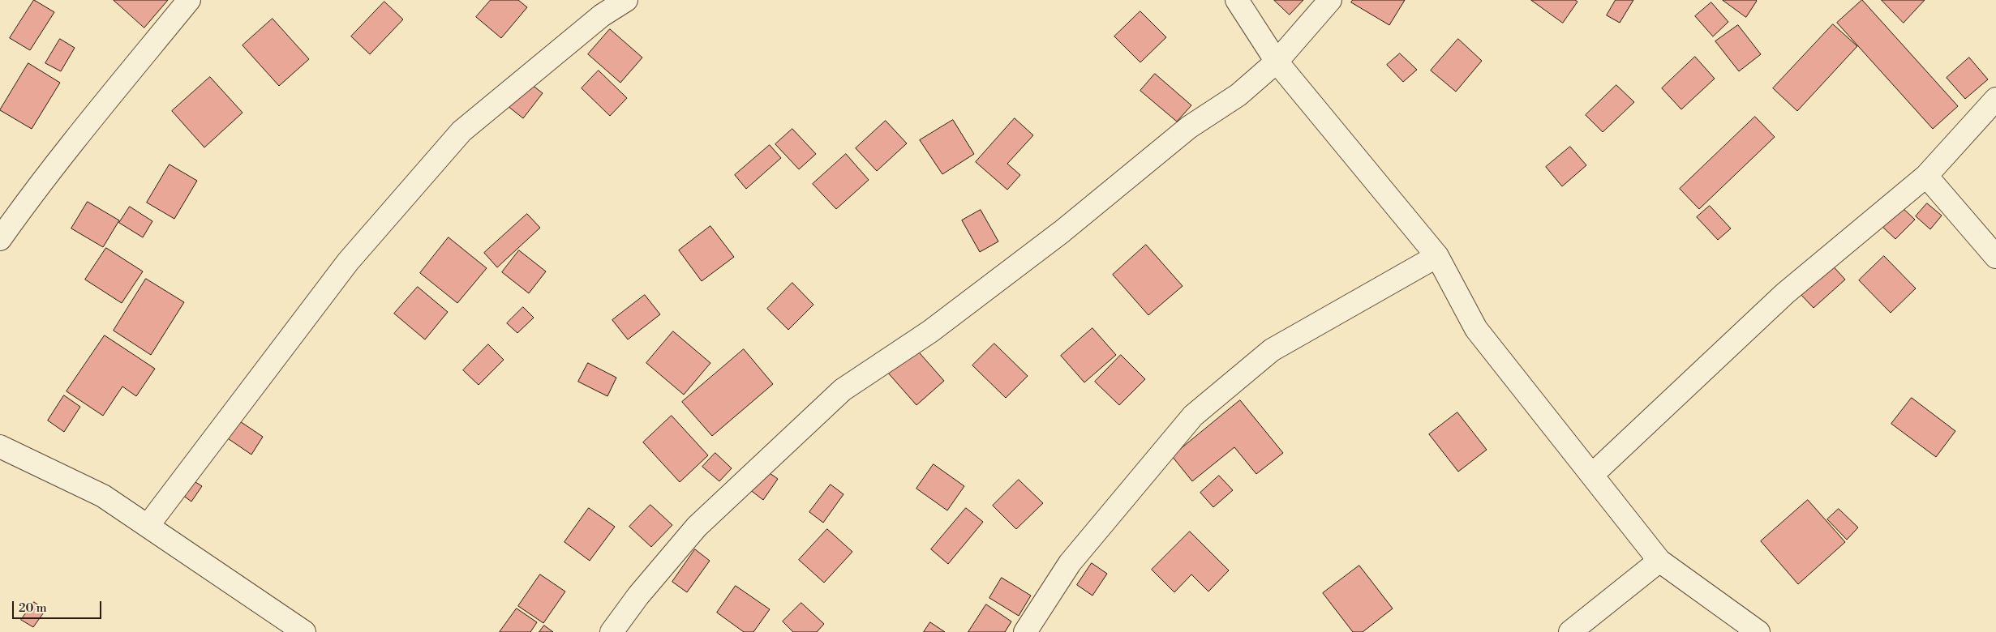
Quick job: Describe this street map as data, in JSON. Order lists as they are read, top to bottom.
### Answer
{
  "scale_bar": "20 m"
}
